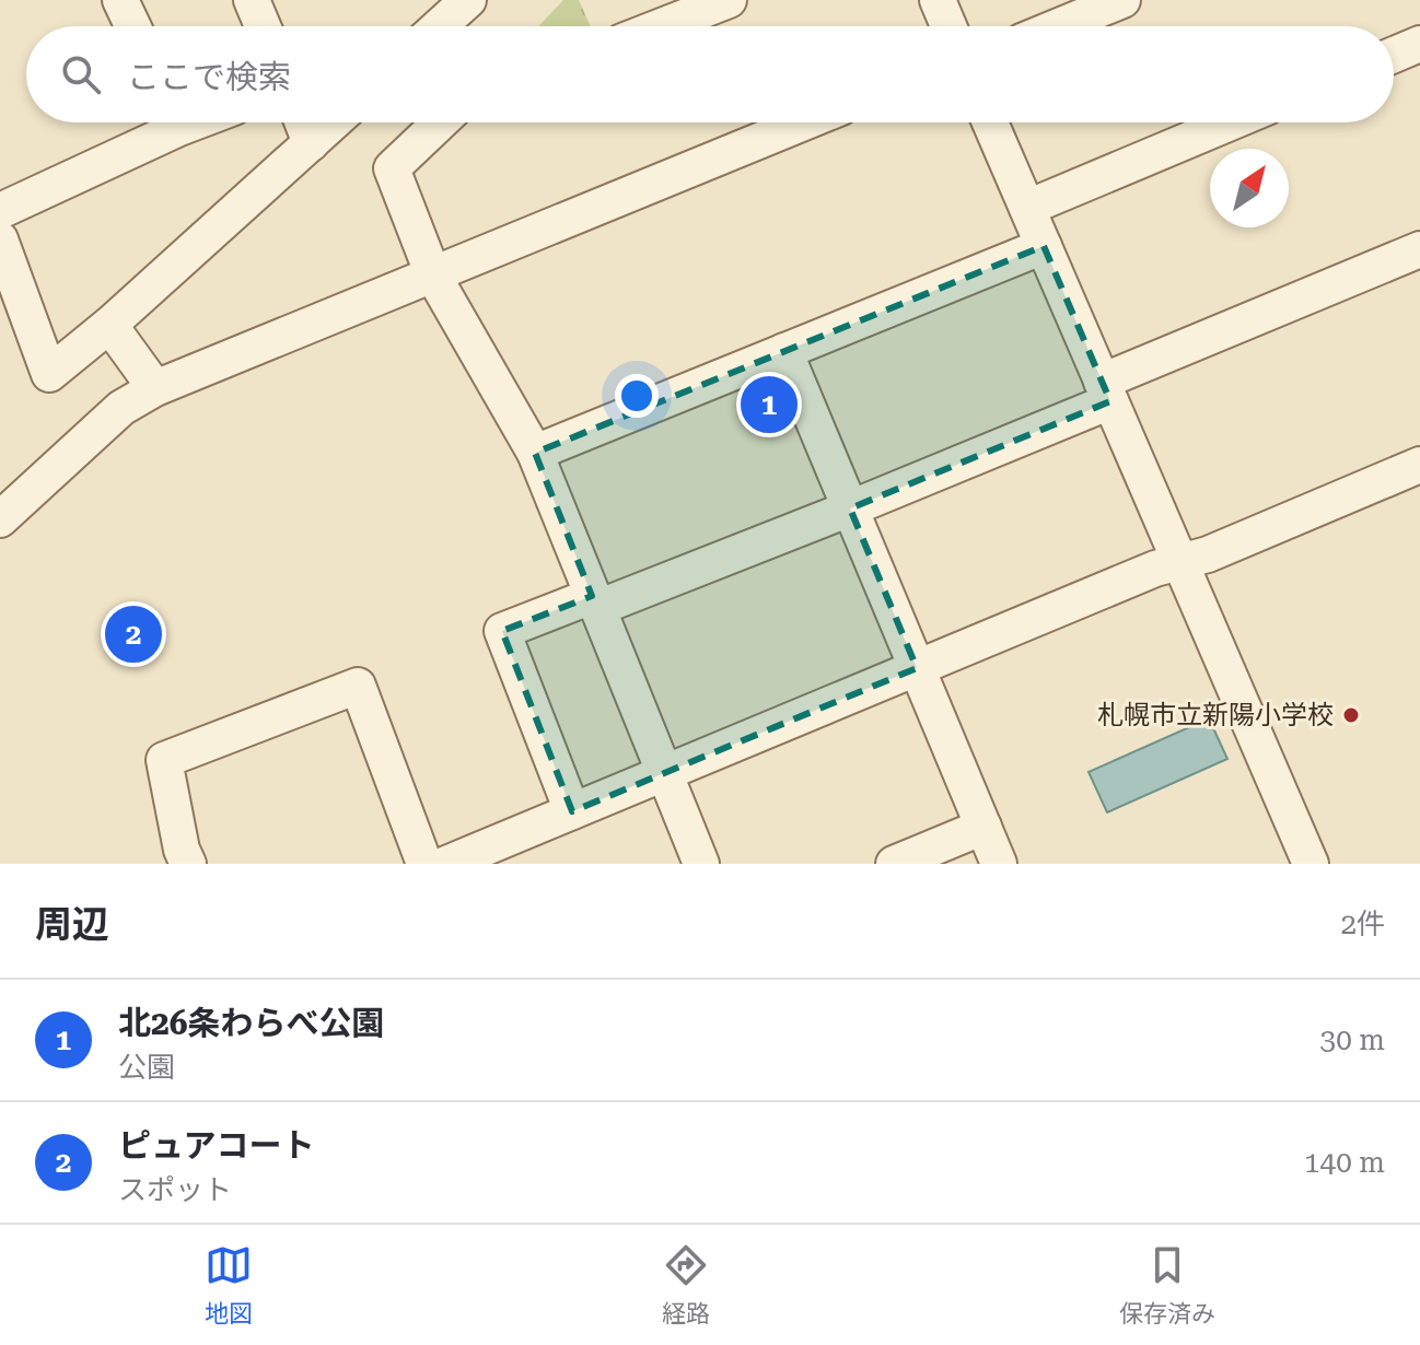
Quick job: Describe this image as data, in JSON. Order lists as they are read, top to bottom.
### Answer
{
  "places": ["札幌市立新陽小学校"],
  "north": "top right",
  "page": {
    "search": "ここで検索",
    "pins": ["1", "2"],
    "heading": ["周辺", "2件"],
    "list": [
      {
        "mark": "1",
        "name": "北26条わらべ公園",
        "note": "公園",
        "value": "30 m"
      },
      {
        "mark": "2",
        "name": "ピュアコート",
        "note": "スポット",
        "value": "140 m"
      }
    ],
    "nav": ["地図", "経路", "保存済み"]
  }
}
